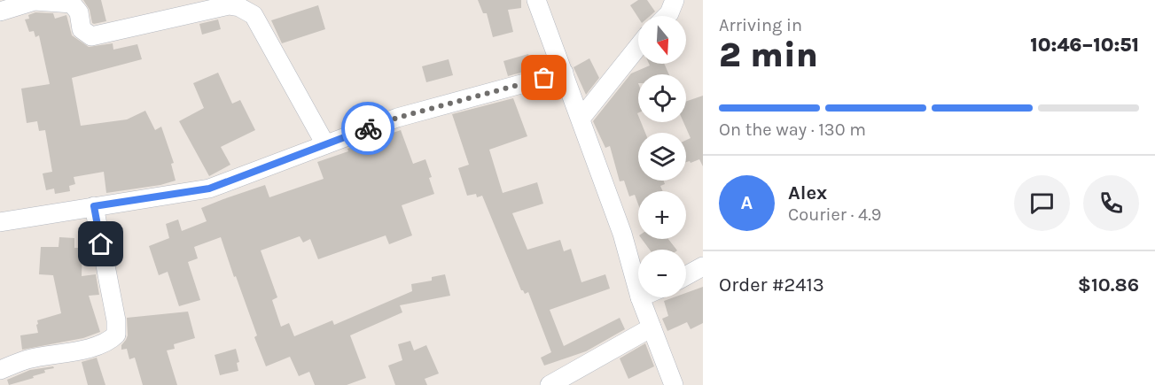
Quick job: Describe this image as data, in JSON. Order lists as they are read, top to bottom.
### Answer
{
  "north": "bottom",
  "page": {
    "heading": ["2 min", "Arriving in", "10:46–10:51"],
    "panel": [
      "Alex",
      "Courier · 4.9",
      "Order #2413",
      "$10.86"
    ],
    "map_buttons": ["+", "−"],
    "bar": "On the way · 130 m",
    "round": "A"
  }
}
